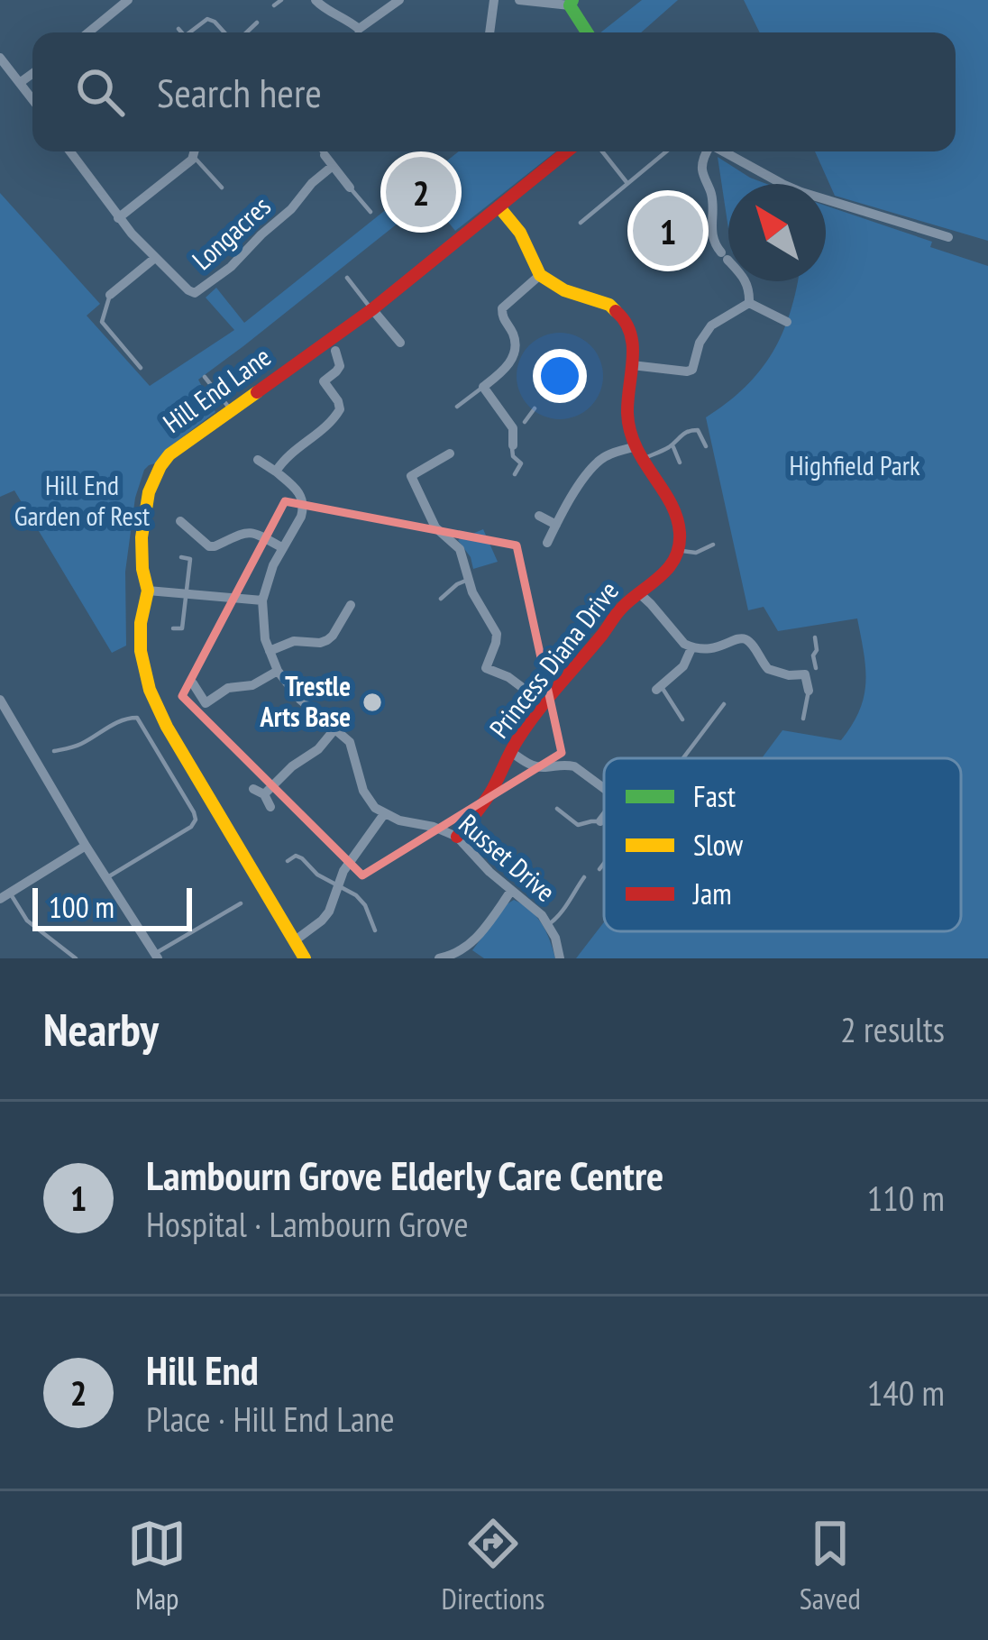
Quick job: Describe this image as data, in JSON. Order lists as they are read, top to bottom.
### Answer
{
  "streets": {
    "street": [
      "Longacres",
      "Hill End Lane",
      "Princess Diana Drive",
      "Russet Drive"
    ]
  },
  "crossings": [
    ["Princess Diana Drive", "Russet Drive"]
  ],
  "parks": ["Highfield Park", "Hill End Garden of Rest"],
  "places": ["Trestle Arts Base"],
  "legend": ["Fast", "Slow", "Jam"],
  "scale_bar": "100 m",
  "north": "top left",
  "page": {
    "search": "Search here",
    "pins": ["2", "1"],
    "scale": "100 m",
    "heading": ["Nearby", "2 results"],
    "list": [
      {
        "mark": "1",
        "name": "Lambourn Grove Elderly Care Centre",
        "note": "Hospital · Lambourn Grove",
        "value": "110 m"
      },
      {
        "mark": "2",
        "name": "Hill End",
        "note": "Place · Hill End Lane",
        "value": "140 m"
      }
    ],
    "nav": ["Map", "Directions", "Saved"]
  }
}
